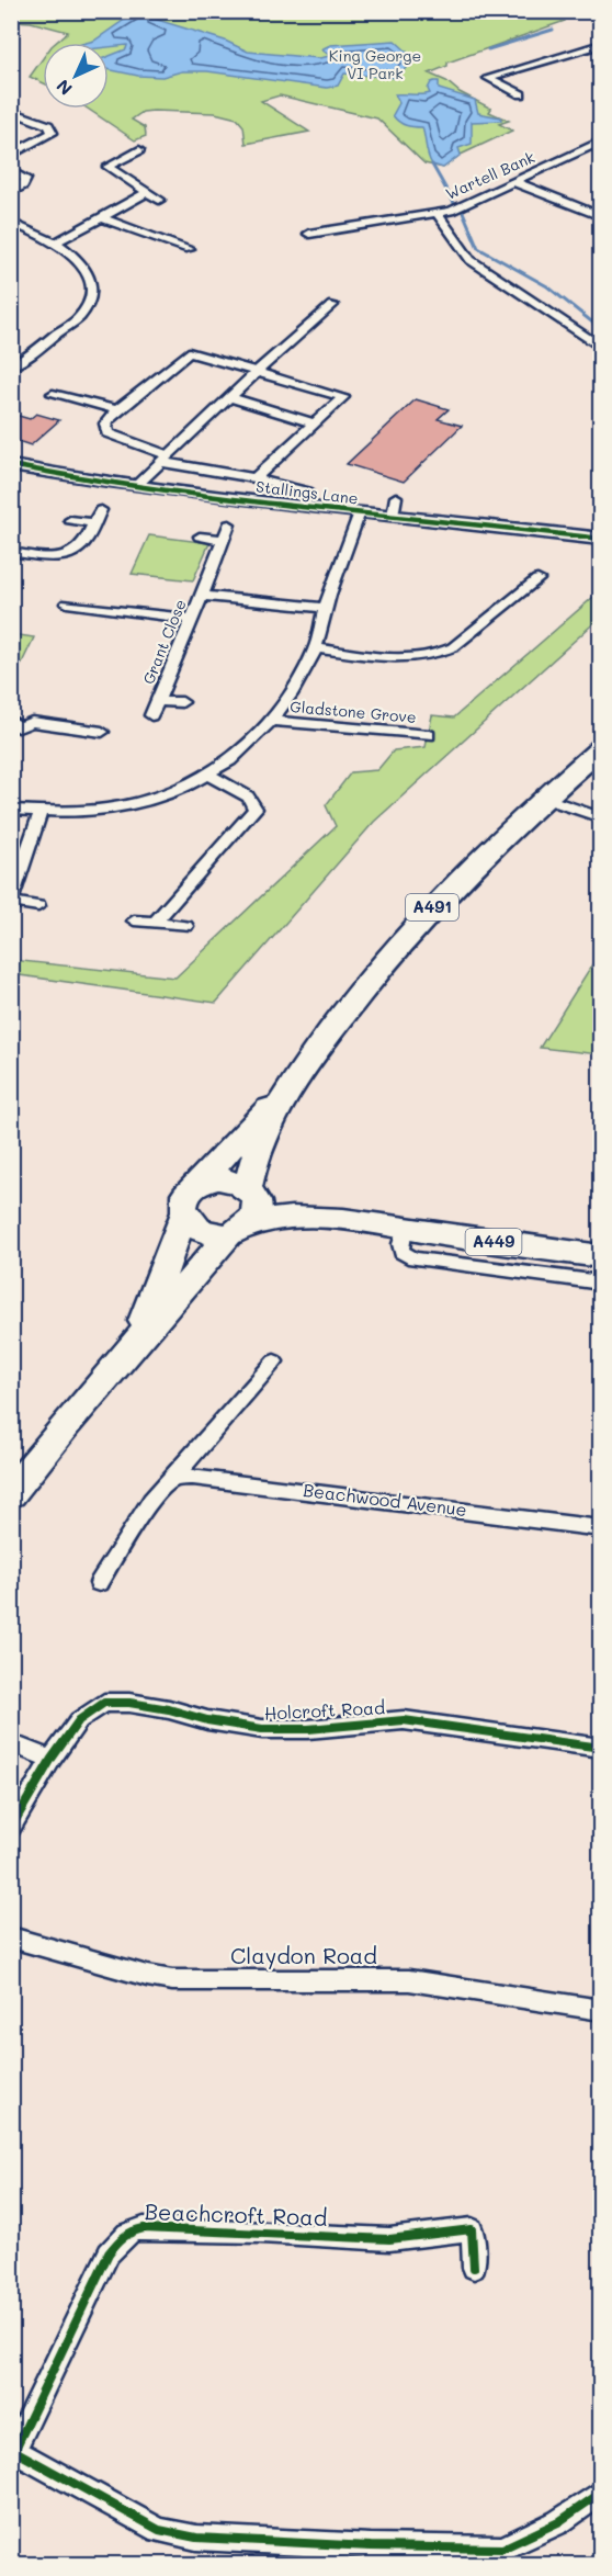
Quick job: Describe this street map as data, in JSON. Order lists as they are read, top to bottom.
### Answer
{
  "streets": {
    "highway": ["A491", "A449"],
    "main road": ["Stallings Lane"],
    "street": [
      "Wartell Bank",
      "Grant Close",
      "Gladstone Grove",
      "Beachwood Avenue",
      "Holcroft Road",
      "Claydon Road",
      "Beachcroft Road"
    ]
  },
  "crossings": [
    ["A491", "A449"]
  ],
  "parks": ["King George VI Park"],
  "north": "bottom left"
}
